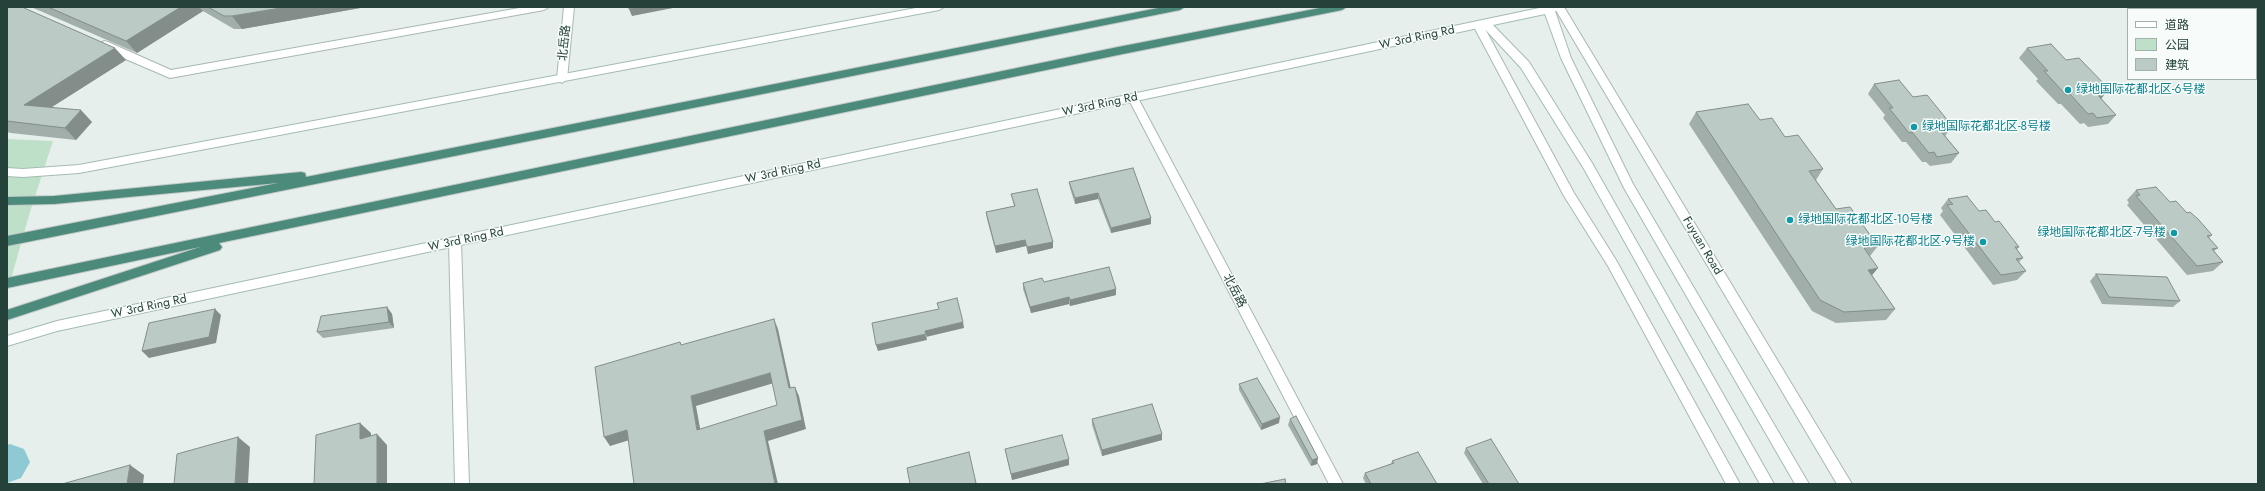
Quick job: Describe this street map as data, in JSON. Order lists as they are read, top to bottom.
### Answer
{
  "streets": {
    "main road": ["W 3rd Ring Rd", "北岳路", "Fuyuan Road"]
  },
  "crossings": [
    ["W 3rd Ring Rd", "北岳路"],
    ["W 3rd Ring Rd", "Fuyuan Road"]
  ],
  "places": [
    "绿地国际花都北区-6号楼",
    "绿地国际花都北区-8号楼",
    "绿地国际花都北区-10号楼",
    "绿地国际花都北区-7号楼",
    "绿地国际花都北区-9号楼"
  ],
  "legend": ["道路", "公园", "建筑"]
}
